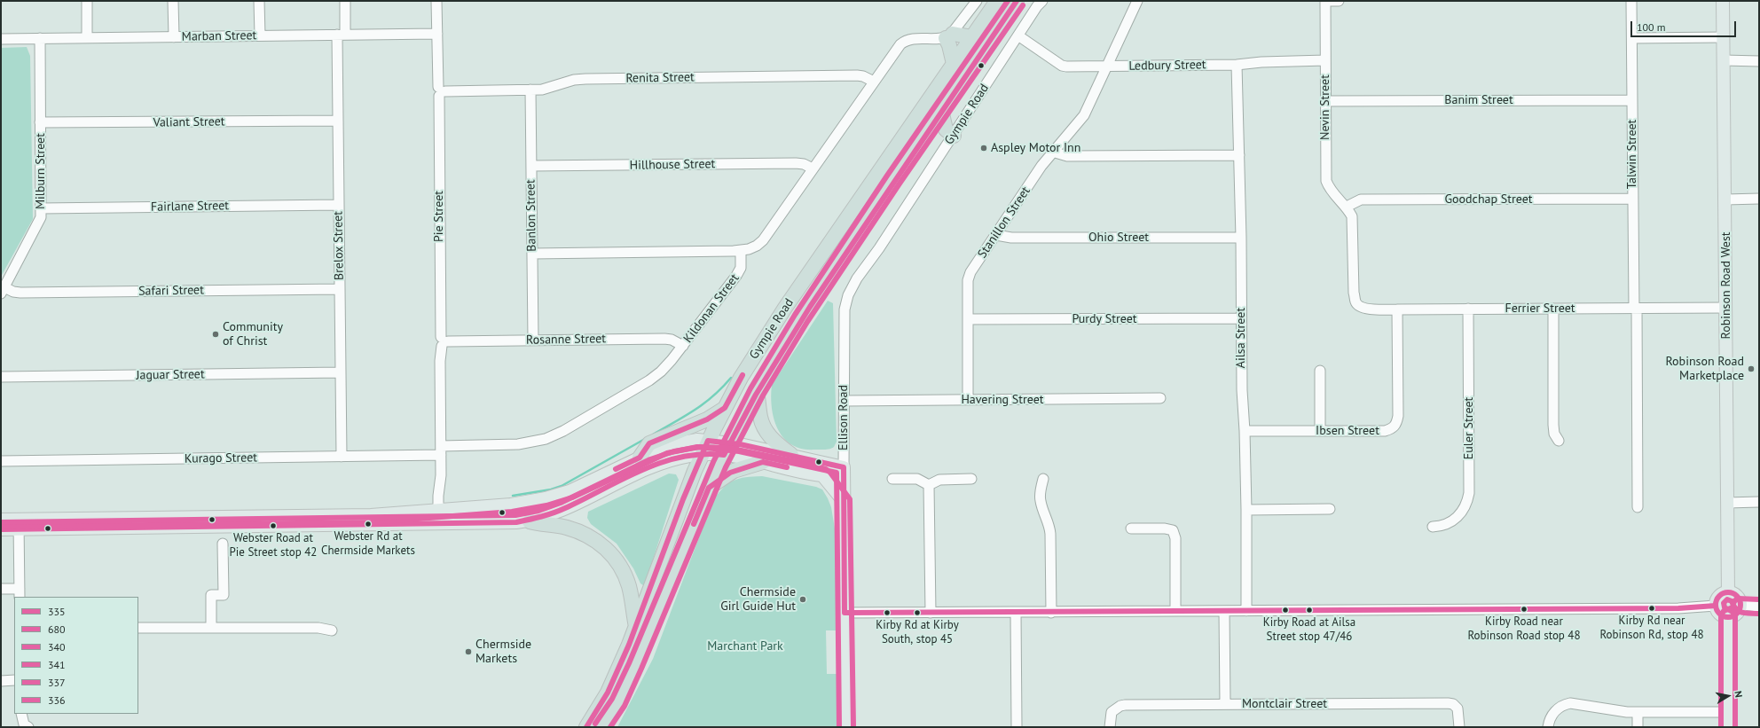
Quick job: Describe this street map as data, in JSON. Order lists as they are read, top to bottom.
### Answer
{
  "streets": {
    "highway": ["Gympie Road"],
    "main road": ["Robinson Road West", "Ellison Road"],
    "street": [
      "Marban Street",
      "Ledbury Street",
      "Renita Street",
      "Banim Street",
      "Nevin Street",
      "Valiant Street",
      "Talwin Street",
      "Hillhouse Street",
      "Milburn Street",
      "Goodchap Street",
      "Fairlane Street",
      "Banlon Street",
      "Pie Street",
      "Stanillon Street",
      "Ohio Street",
      "Brelox Street",
      "Safari Street",
      "Kildonan Street",
      "Ferrier Street",
      "Purdy Street",
      "Ailsa Street",
      "Rosanne Street",
      "Jaguar Street",
      "Havering Street",
      "Euler Street",
      "Ibsen Street",
      "Kurago Street",
      "Montclair Street"
    ]
  },
  "crossings": [
    ["Marban Street", "Milburn Street"],
    ["Marban Street", "Pie Street"],
    ["Marban Street", "Brelox Street"],
    ["Ledbury Street", "Nevin Street"],
    ["Ledbury Street", "Gympie Road"],
    ["Ledbury Street", "Stanillon Street"],
    ["Ledbury Street", "Ailsa Street"],
    ["Renita Street", "Banlon Street"],
    ["Renita Street", "Pie Street"],
    ["Banim Street", "Nevin Street"],
    ["Banim Street", "Talwin Street"],
    ["Nevin Street", "Goodchap Street"],
    ["Nevin Street", "Ferrier Street"],
    ["Gympie Road", "Ellison Road"],
    ["Valiant Street", "Milburn Street"],
    ["Valiant Street", "Brelox Street"],
    ["Talwin Street", "Goodchap Street"],
    ["Talwin Street", "Ferrier Street"],
    ["Hillhouse Street", "Banlon Street"],
    ["Milburn Street", "Fairlane Street"],
    ["Milburn Street", "Safari Street"],
    ["Goodchap Street", "Ferrier Street"],
    ["Fairlane Street", "Brelox Street"],
    ["Banlon Street", "Rosanne Street"],
    ["Pie Street", "Kildonan Street"],
    ["Pie Street", "Rosanne Street"],
    ["Pie Street", "Kurago Street"],
    ["Stanillon Street", "Ohio Street"],
    ["Stanillon Street", "Purdy Street"],
    ["Stanillon Street", "Havering Street"],
    ["Ohio Street", "Ailsa Street"],
    ["Brelox Street", "Safari Street"],
    ["Brelox Street", "Jaguar Street"],
    ["Brelox Street", "Kurago Street"],
    ["Robinson Road West", "Ferrier Street"],
    ["Kildonan Street", "Rosanne Street"],
    ["Kildonan Street", "Kurago Street"],
    ["Ferrier Street", "Euler Street"],
    ["Ferrier Street", "Ibsen Street"],
    ["Purdy Street", "Ailsa Street"],
    ["Ailsa Street", "Ibsen Street"],
    ["Havering Street", "Ellison Road"]
  ],
  "parks": ["Marchant Park"],
  "places": [
    "Aspley Motor Inn",
    "Community of Christ",
    "Robinson Road Marketplace",
    "Webster Rd at Chermside Markets",
    "Webster Road at Pie Street stop 42",
    "Chermside Girl Guide Hut",
    "Kirby Rd near Robinson Rd, stop 48",
    "Kirby Road near Robinson Road stop 48",
    "Kirby Road at Ailsa Street stop 47/46",
    "Kirby Rd at Kirby South, stop 45",
    "Chermside Markets"
  ],
  "lines": [
    "transit line 340",
    "transit line 341",
    "transit line 680",
    "transit line 335",
    "transit line 337",
    "transit line 336"
  ],
  "legend": [
    "335",
    "680",
    "340",
    "341",
    "337",
    "336"
  ],
  "scale_bar": "100 m",
  "north": "right"
}
